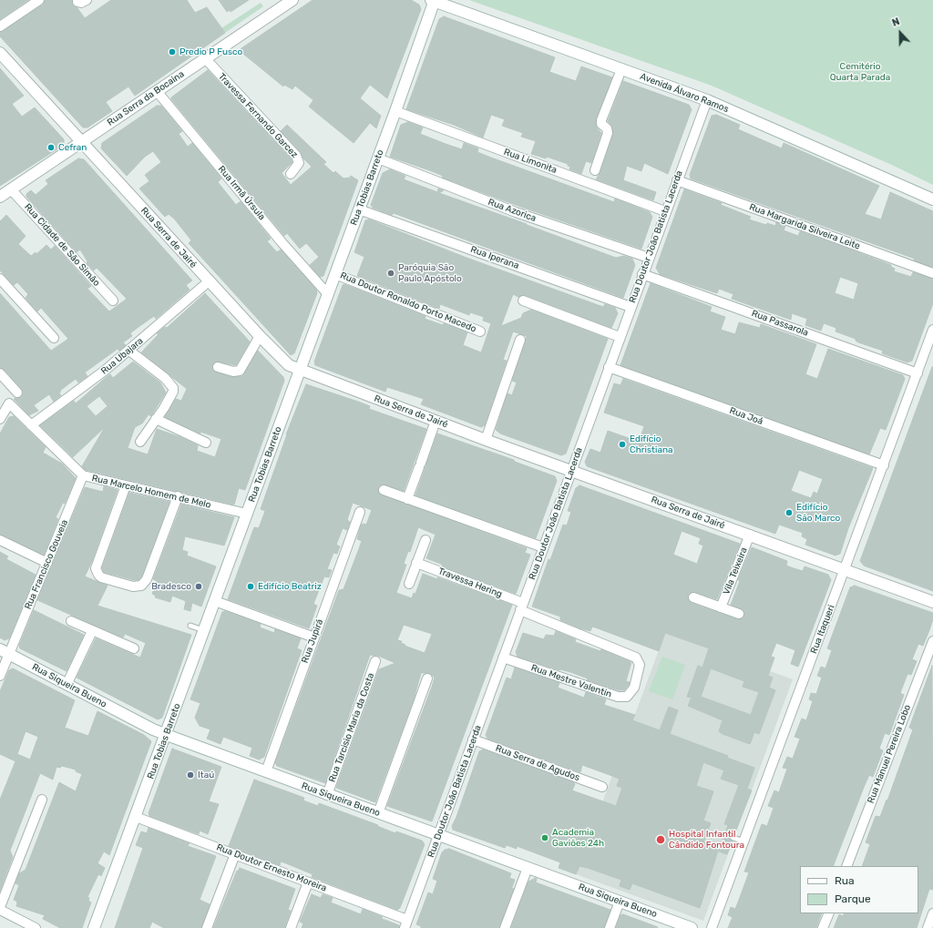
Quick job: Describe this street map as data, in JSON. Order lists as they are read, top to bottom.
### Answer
{
  "streets": {
    "main road": [
      "Avenida Álvaro Ramos",
      "Rua Serra da Bocaina",
      "Rua Tobias Barreto",
      "Rua Serra de Jairé",
      "Rua Siqueira Bueno"
    ],
    "street": [
      "Travessa Fernando Garcez",
      "Rua Limonita",
      "Rua Irmã Úrsula",
      "Rua Azorica",
      "Rua Margarida Silveira Leite",
      "Rua Doutor João Batista Lacerda",
      "Rua Cidade de São Simão",
      "Rua Iperana",
      "Rua Doutor Ronaldo Porto Macedo",
      "Rua Passarola",
      "Rua Ubajara",
      "Rua Joá",
      "Rua Marcelo Homem de Melo",
      "Rua Francisco Gouveia",
      "Vila Teixeira",
      "Travessa Hering",
      "Rua Itaqueri",
      "Rua Jupirá",
      "Rua Mestre Valentin",
      "Rua Tarcisio Maria da Costa",
      "Rua Manuel Pereira Lobo",
      "Rua Serra de Agudos",
      "Rua Doutor Ernesto Moreira"
    ]
  },
  "crossings": [
    ["Avenida Álvaro Ramos", "Rua Tobias Barreto"],
    ["Avenida Álvaro Ramos", "Rua Doutor João Batista Lacerda"],
    ["Rua Serra da Bocaina", "Travessa Fernando Garcez"],
    ["Rua Serra da Bocaina", "Rua Irmã Úrsula"],
    ["Rua Serra da Bocaina", "Rua Serra de Jairé"],
    ["Rua Serra da Bocaina", "Rua Cidade de São Simão"],
    ["Rua Limonita", "Rua Tobias Barreto"],
    ["Rua Limonita", "Rua Doutor João Batista Lacerda"],
    ["Rua Tobias Barreto", "Rua Irmã Úrsula"],
    ["Rua Tobias Barreto", "Rua Azorica"],
    ["Rua Tobias Barreto", "Rua Serra de Jairé"],
    ["Rua Tobias Barreto", "Rua Iperana"],
    ["Rua Tobias Barreto", "Rua Doutor Ronaldo Porto Macedo"],
    ["Rua Tobias Barreto", "Rua Marcelo Homem de Melo"],
    ["Rua Tobias Barreto", "Rua Siqueira Bueno"],
    ["Rua Tobias Barreto", "Rua Doutor Ernesto Moreira"],
    ["Rua Azorica", "Rua Doutor João Batista Lacerda"],
    ["Rua Margarida Silveira Leite", "Rua Doutor João Batista Lacerda"],
    ["Rua Doutor João Batista Lacerda", "Rua Serra de Jairé"],
    ["Rua Doutor João Batista Lacerda", "Rua Iperana"],
    ["Rua Doutor João Batista Lacerda", "Rua Passarola"],
    ["Rua Doutor João Batista Lacerda", "Rua Joá"],
    ["Rua Doutor João Batista Lacerda", "Travessa Hering"],
    ["Rua Doutor João Batista Lacerda", "Rua Mestre Valentin"],
    ["Rua Doutor João Batista Lacerda", "Rua Siqueira Bueno"],
    ["Rua Doutor João Batista Lacerda", "Rua Serra de Agudos"],
    ["Rua Doutor João Batista Lacerda", "Rua Doutor Ernesto Moreira"],
    ["Rua Serra de Jairé", "Rua Ubajara"],
    ["Rua Serra de Jairé", "Vila Teixeira"],
    ["Rua Serra de Jairé", "Rua Itaqueri"],
    ["Rua Passarola", "Rua Itaqueri"],
    ["Rua Ubajara", "Rua Marcelo Homem de Melo"],
    ["Rua Joá", "Rua Itaqueri"],
    ["Rua Marcelo Homem de Melo", "Rua Francisco Gouveia"],
    ["Rua Francisco Gouveia", "Rua Siqueira Bueno"],
    ["Travessa Hering", "Rua Mestre Valentin"],
    ["Rua Jupirá", "Rua Siqueira Bueno"],
    ["Rua Siqueira Bueno", "Rua Tarcisio Maria da Costa"]
  ],
  "parks": ["Cemitério Quarta Parada"],
  "places": [
    "Predio P Fusco",
    "Cefran",
    "Paróquia São Paulo Apóstolo",
    "Edifício Christiana",
    "Edifício São Marco",
    "Bradesco",
    "Edifício Beatriz",
    "Itaú",
    "Academia Gaviões 24h",
    "Hospital Infantil Cândido Fontoura"
  ],
  "legend": ["Rua", "Parque"],
  "north": "top"
}
